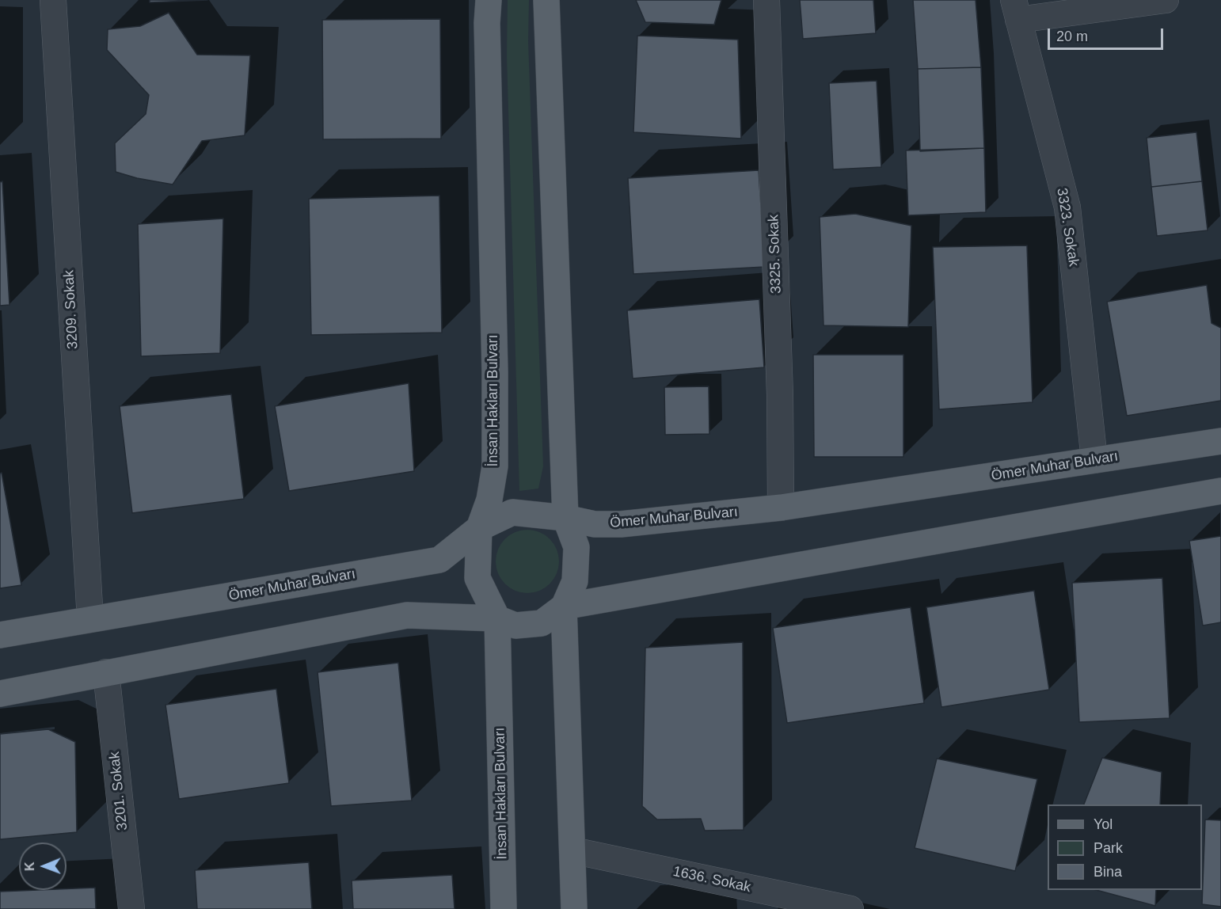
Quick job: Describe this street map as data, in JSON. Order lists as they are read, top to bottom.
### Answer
{
  "streets": {
    "main road": ["İnsan Hakları Bulvarı", "Ömer Muhar Bulvarı"],
    "street": [
      "3323. Sokak",
      "3325. Sokak",
      "3209. Sokak",
      "3201. Sokak",
      "1636. Sokak"
    ]
  },
  "crossings": [
    ["3323. Sokak", "Ömer Muhar Bulvarı"],
    ["3325. Sokak", "Ömer Muhar Bulvarı"],
    ["3209. Sokak", "Ömer Muhar Bulvarı"],
    ["İnsan Hakları Bulvarı", "Ömer Muhar Bulvarı"]
  ],
  "legend": ["Yol", "Park", "Bina"],
  "scale_bar": "20 m",
  "north": "left"
}
